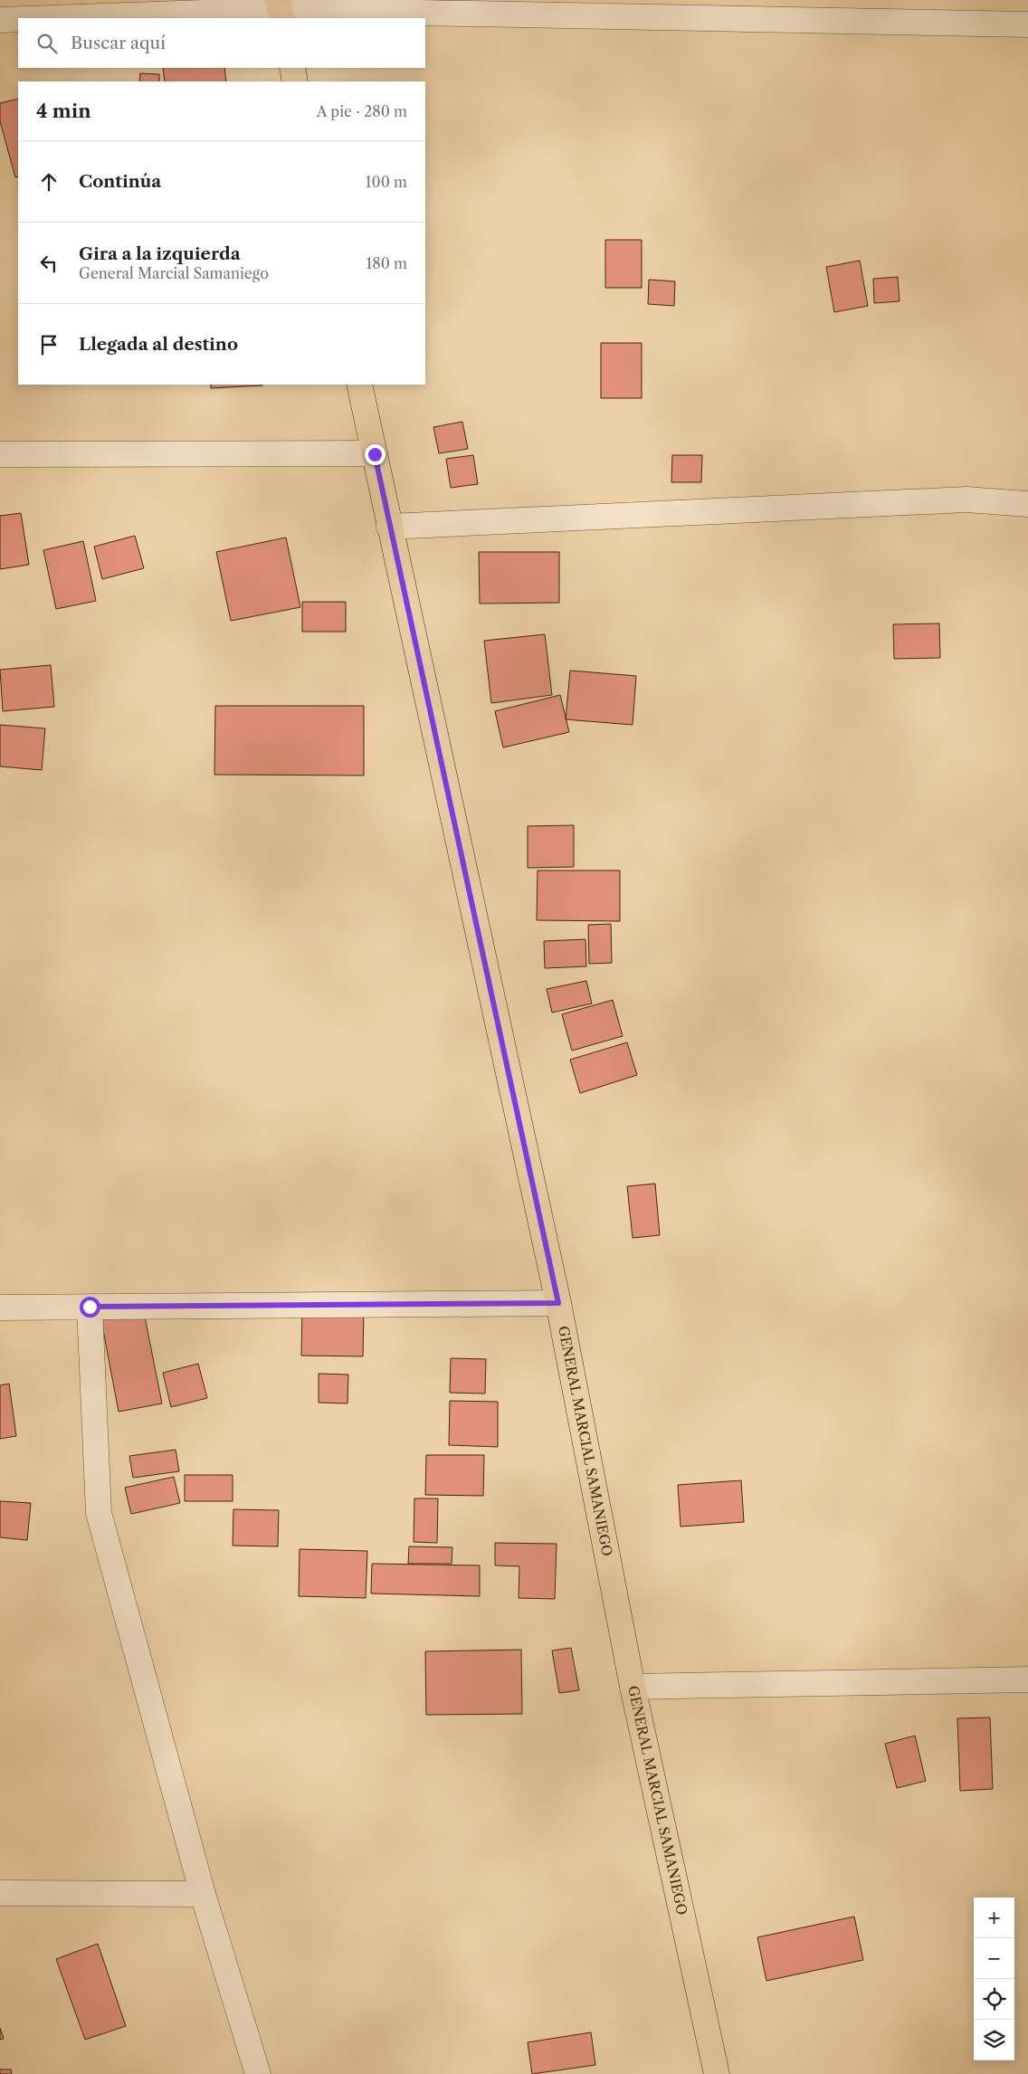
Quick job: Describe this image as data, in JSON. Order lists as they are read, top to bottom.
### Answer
{
  "streets": {
    "main road": ["GENERAL MARCIAL SAMANIEGO"]
  },
  "page": {
    "search": "Buscar aquí",
    "heading": ["4 min", "A pie · 280 m"],
    "list": [
      ["Continúa", "100 m"],
      ["Gira a la izquierda", "General Marcial Samaniego", "180 m"],
      "Llegada al destino"
    ],
    "map_buttons": ["+", "−"]
  }
}
